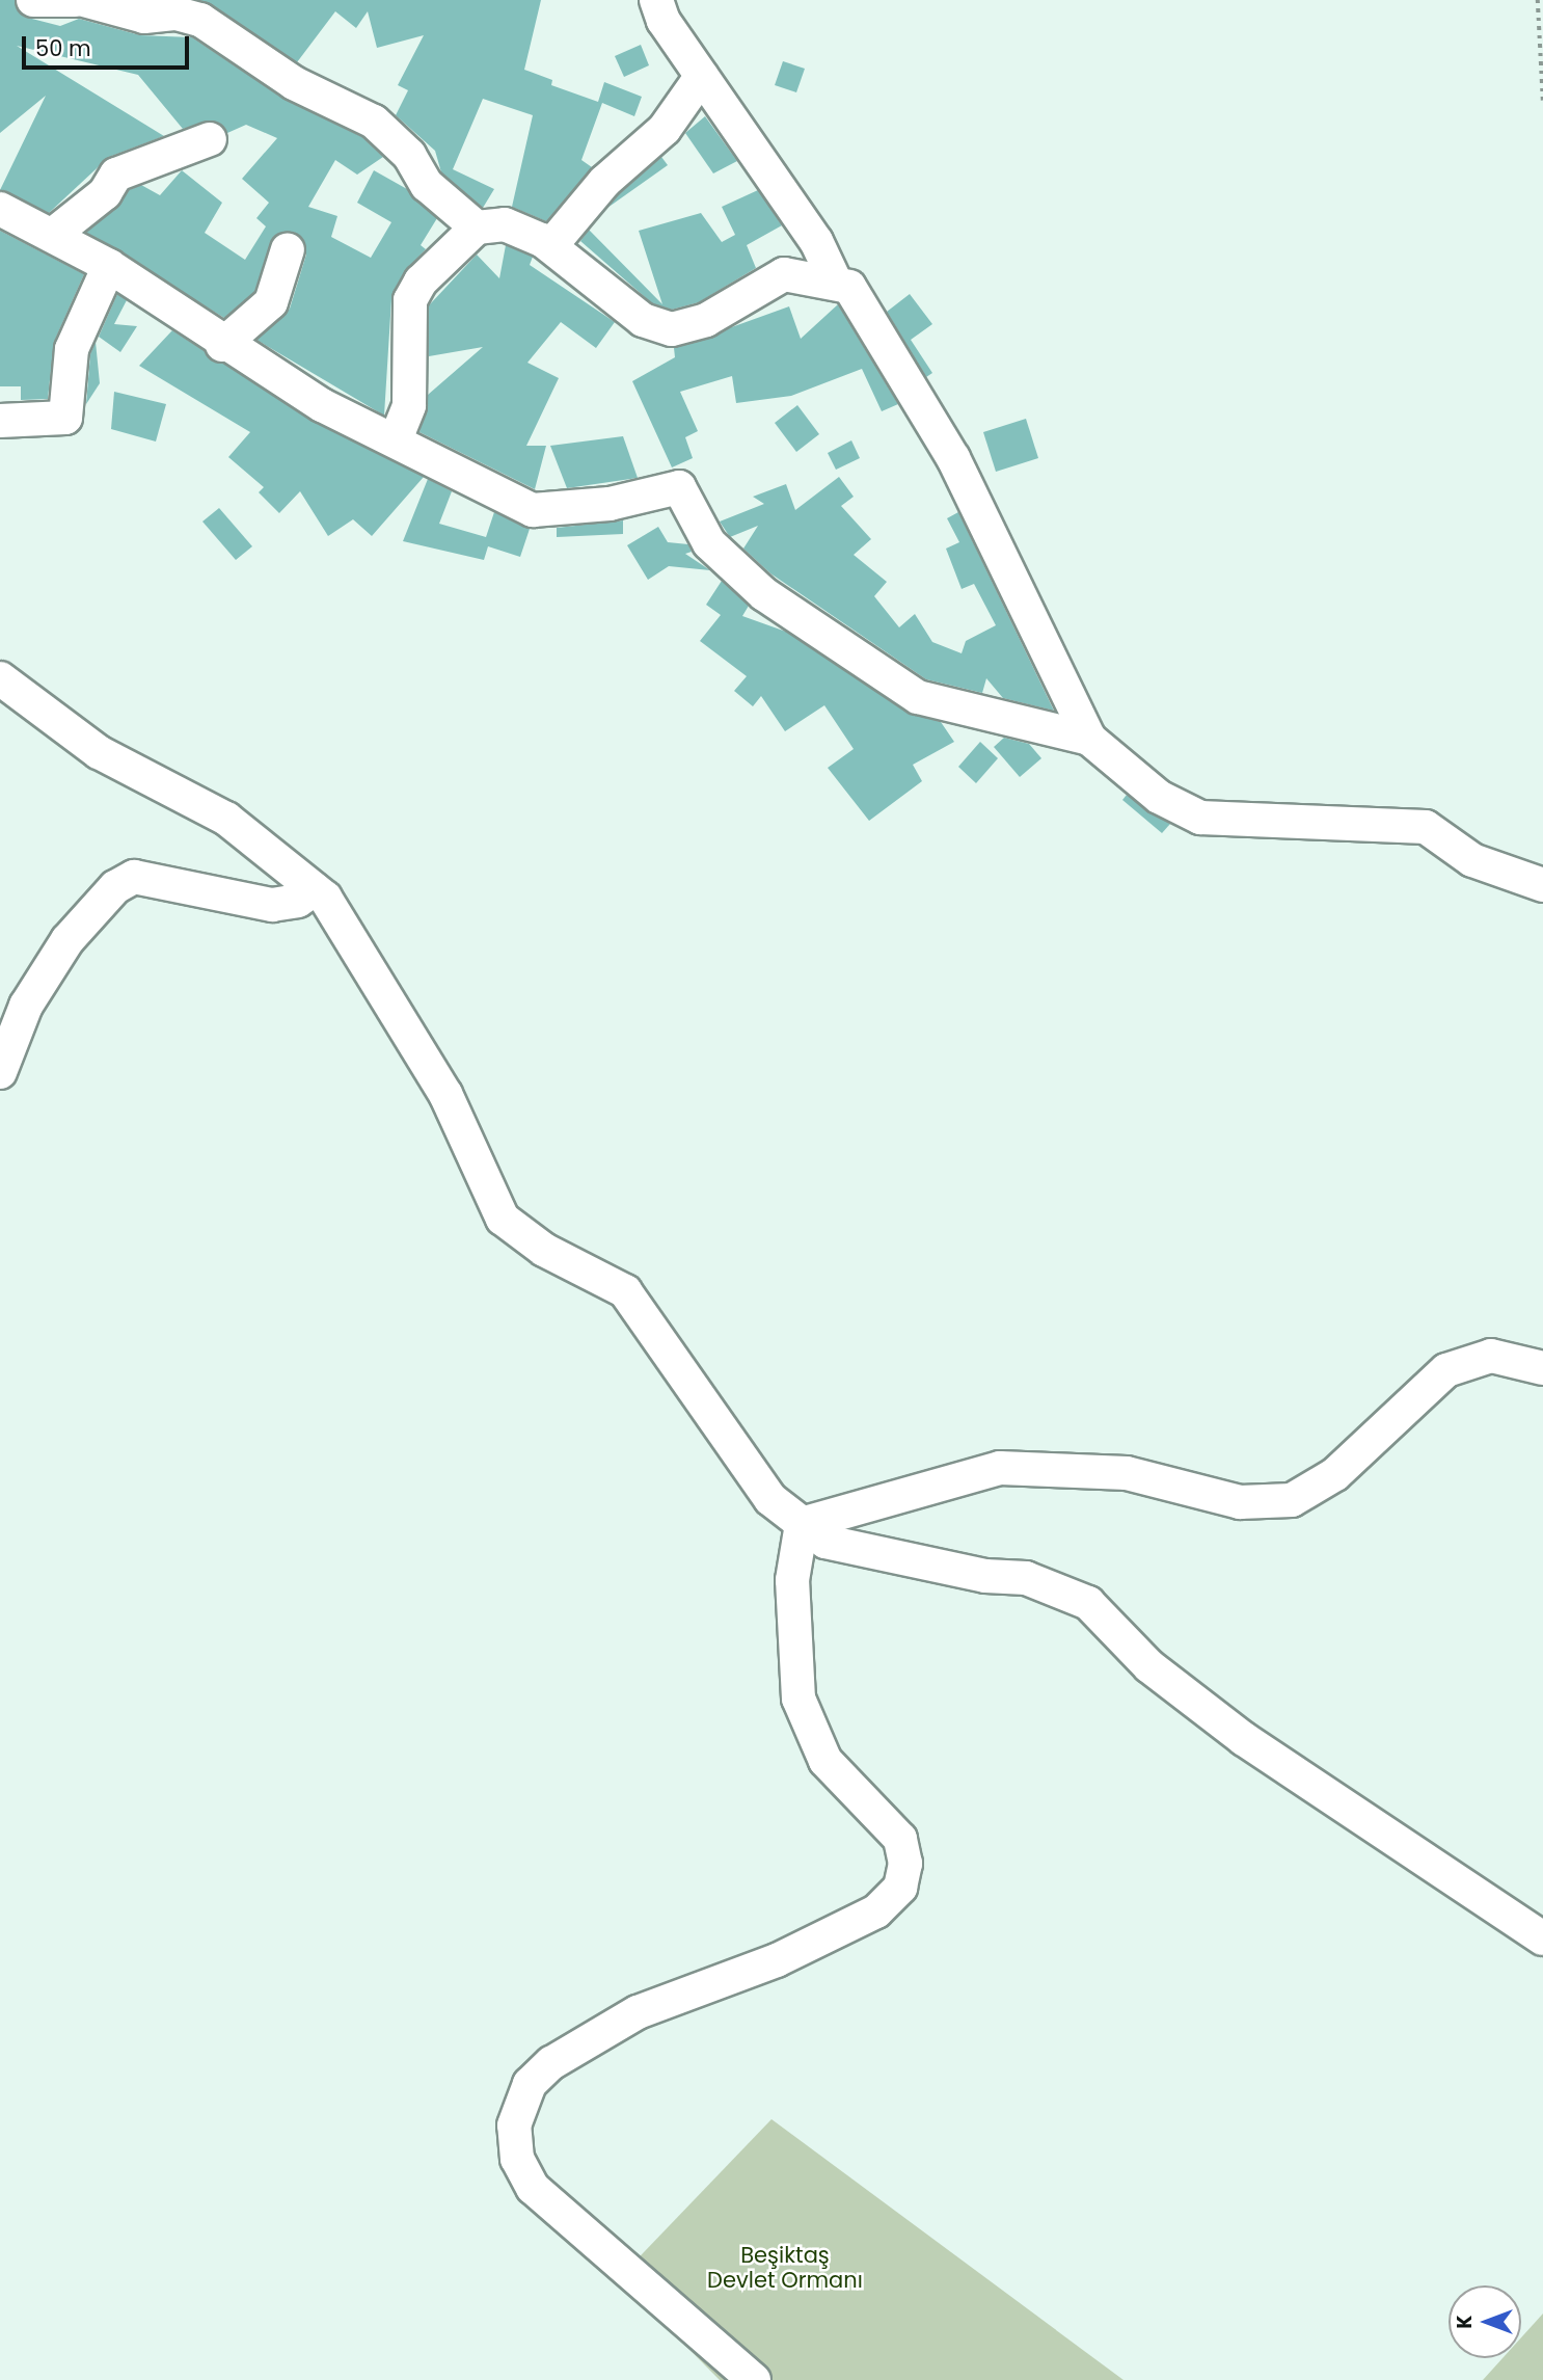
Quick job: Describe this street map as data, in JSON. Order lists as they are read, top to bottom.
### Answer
{
  "parks": ["Beşiktaş Devlet Ormanı"],
  "scale_bar": "50 m",
  "north": "left"
}
